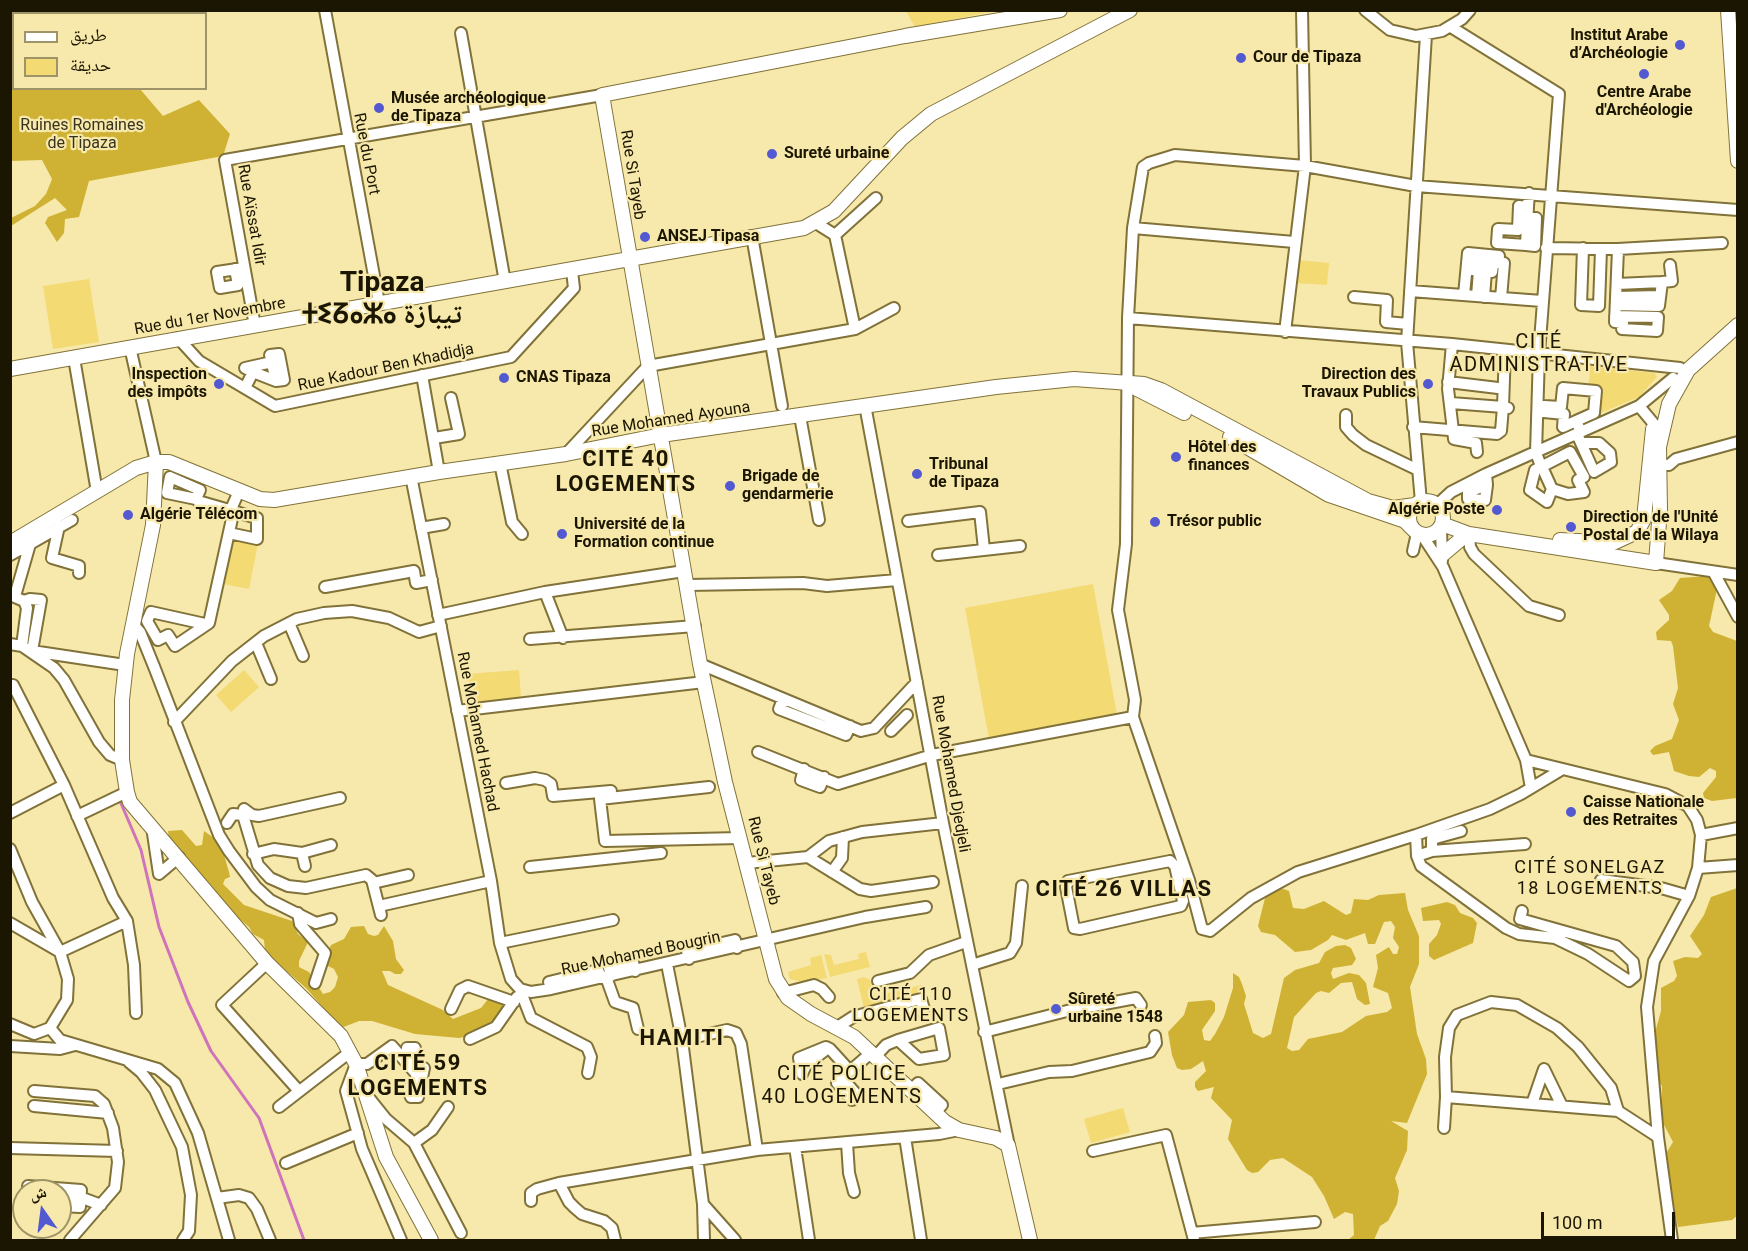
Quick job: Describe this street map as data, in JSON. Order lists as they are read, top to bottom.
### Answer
{
  "streets": {
    "main road": ["Rue Si Tayeb", "Rue du 1er Novembre", "Rue Mohamed Ayouna"],
    "street": [
      "Rue du Port",
      "Rue Aïssat Idir",
      "Rue Kadour Ben Khadidja",
      "Rue Mohamed Hachad",
      "Rue Mohamed Djedjeli",
      "Rue Mohamed Bougrin"
    ]
  },
  "crossings": [
    ["Rue du Port", "Rue Aïssat Idir"],
    ["Rue du Port", "Rue du 1er Novembre"],
    ["Rue Si Tayeb", "Rue du 1er Novembre"],
    ["Rue Si Tayeb", "Rue Mohamed Ayouna"],
    ["Rue Si Tayeb", "Rue Mohamed Bougrin"],
    ["Rue Aïssat Idir", "Rue du 1er Novembre"],
    ["Rue du 1er Novembre", "Rue Kadour Ben Khadidja"],
    ["Rue Mohamed Ayouna", "Rue Mohamed Hachad"],
    ["Rue Mohamed Ayouna", "Rue Mohamed Djedjeli"],
    ["Rue Mohamed Hachad", "Rue Mohamed Bougrin"]
  ],
  "districts": [
    "Tipaza ⵜⵉⵒⴰⵣⴰ تيبازة",
    "CITÉ ADMINISTRATIVE",
    "CITÉ 40 LOGEMENTS",
    "CITÉ SONELGAZ 18 LOGEMENTS",
    "CITÉ 26 VILLAS",
    "CITÉ 110 LOGEMENTS",
    "HAMITI",
    "CITÉ 59 LOGEMENTS",
    "CITÉ POLICE 40 LOGEMENTS"
  ],
  "parks": ["Ruines Romaines de Tipaza"],
  "places": [
    "Institut Arabe d’Archéologie",
    "Cour de Tipaza",
    "Centre Arabe d'Archéologie",
    "Musée archéologique de Tipaza",
    "Sureté urbaine",
    "ANSEJ Tipasa",
    "CNAS Tipaza",
    "Inspection des impôts",
    "Direction des Travaux Publics",
    "Hôtel des finances",
    "Tribunal de Tipaza",
    "Brigade de gendarmerie",
    "Algérie Poste",
    "Algérie Télécom",
    "Trésor public",
    "Direction de l'Unité Postal de la Wilaya",
    "Université de la Formation continue",
    "Caisse Nationale des Retraites",
    "Sûreté urbaine 1548"
  ],
  "legend": ["طريق", "حديقة"],
  "scale_bar": "100 m",
  "north": "top"
}
